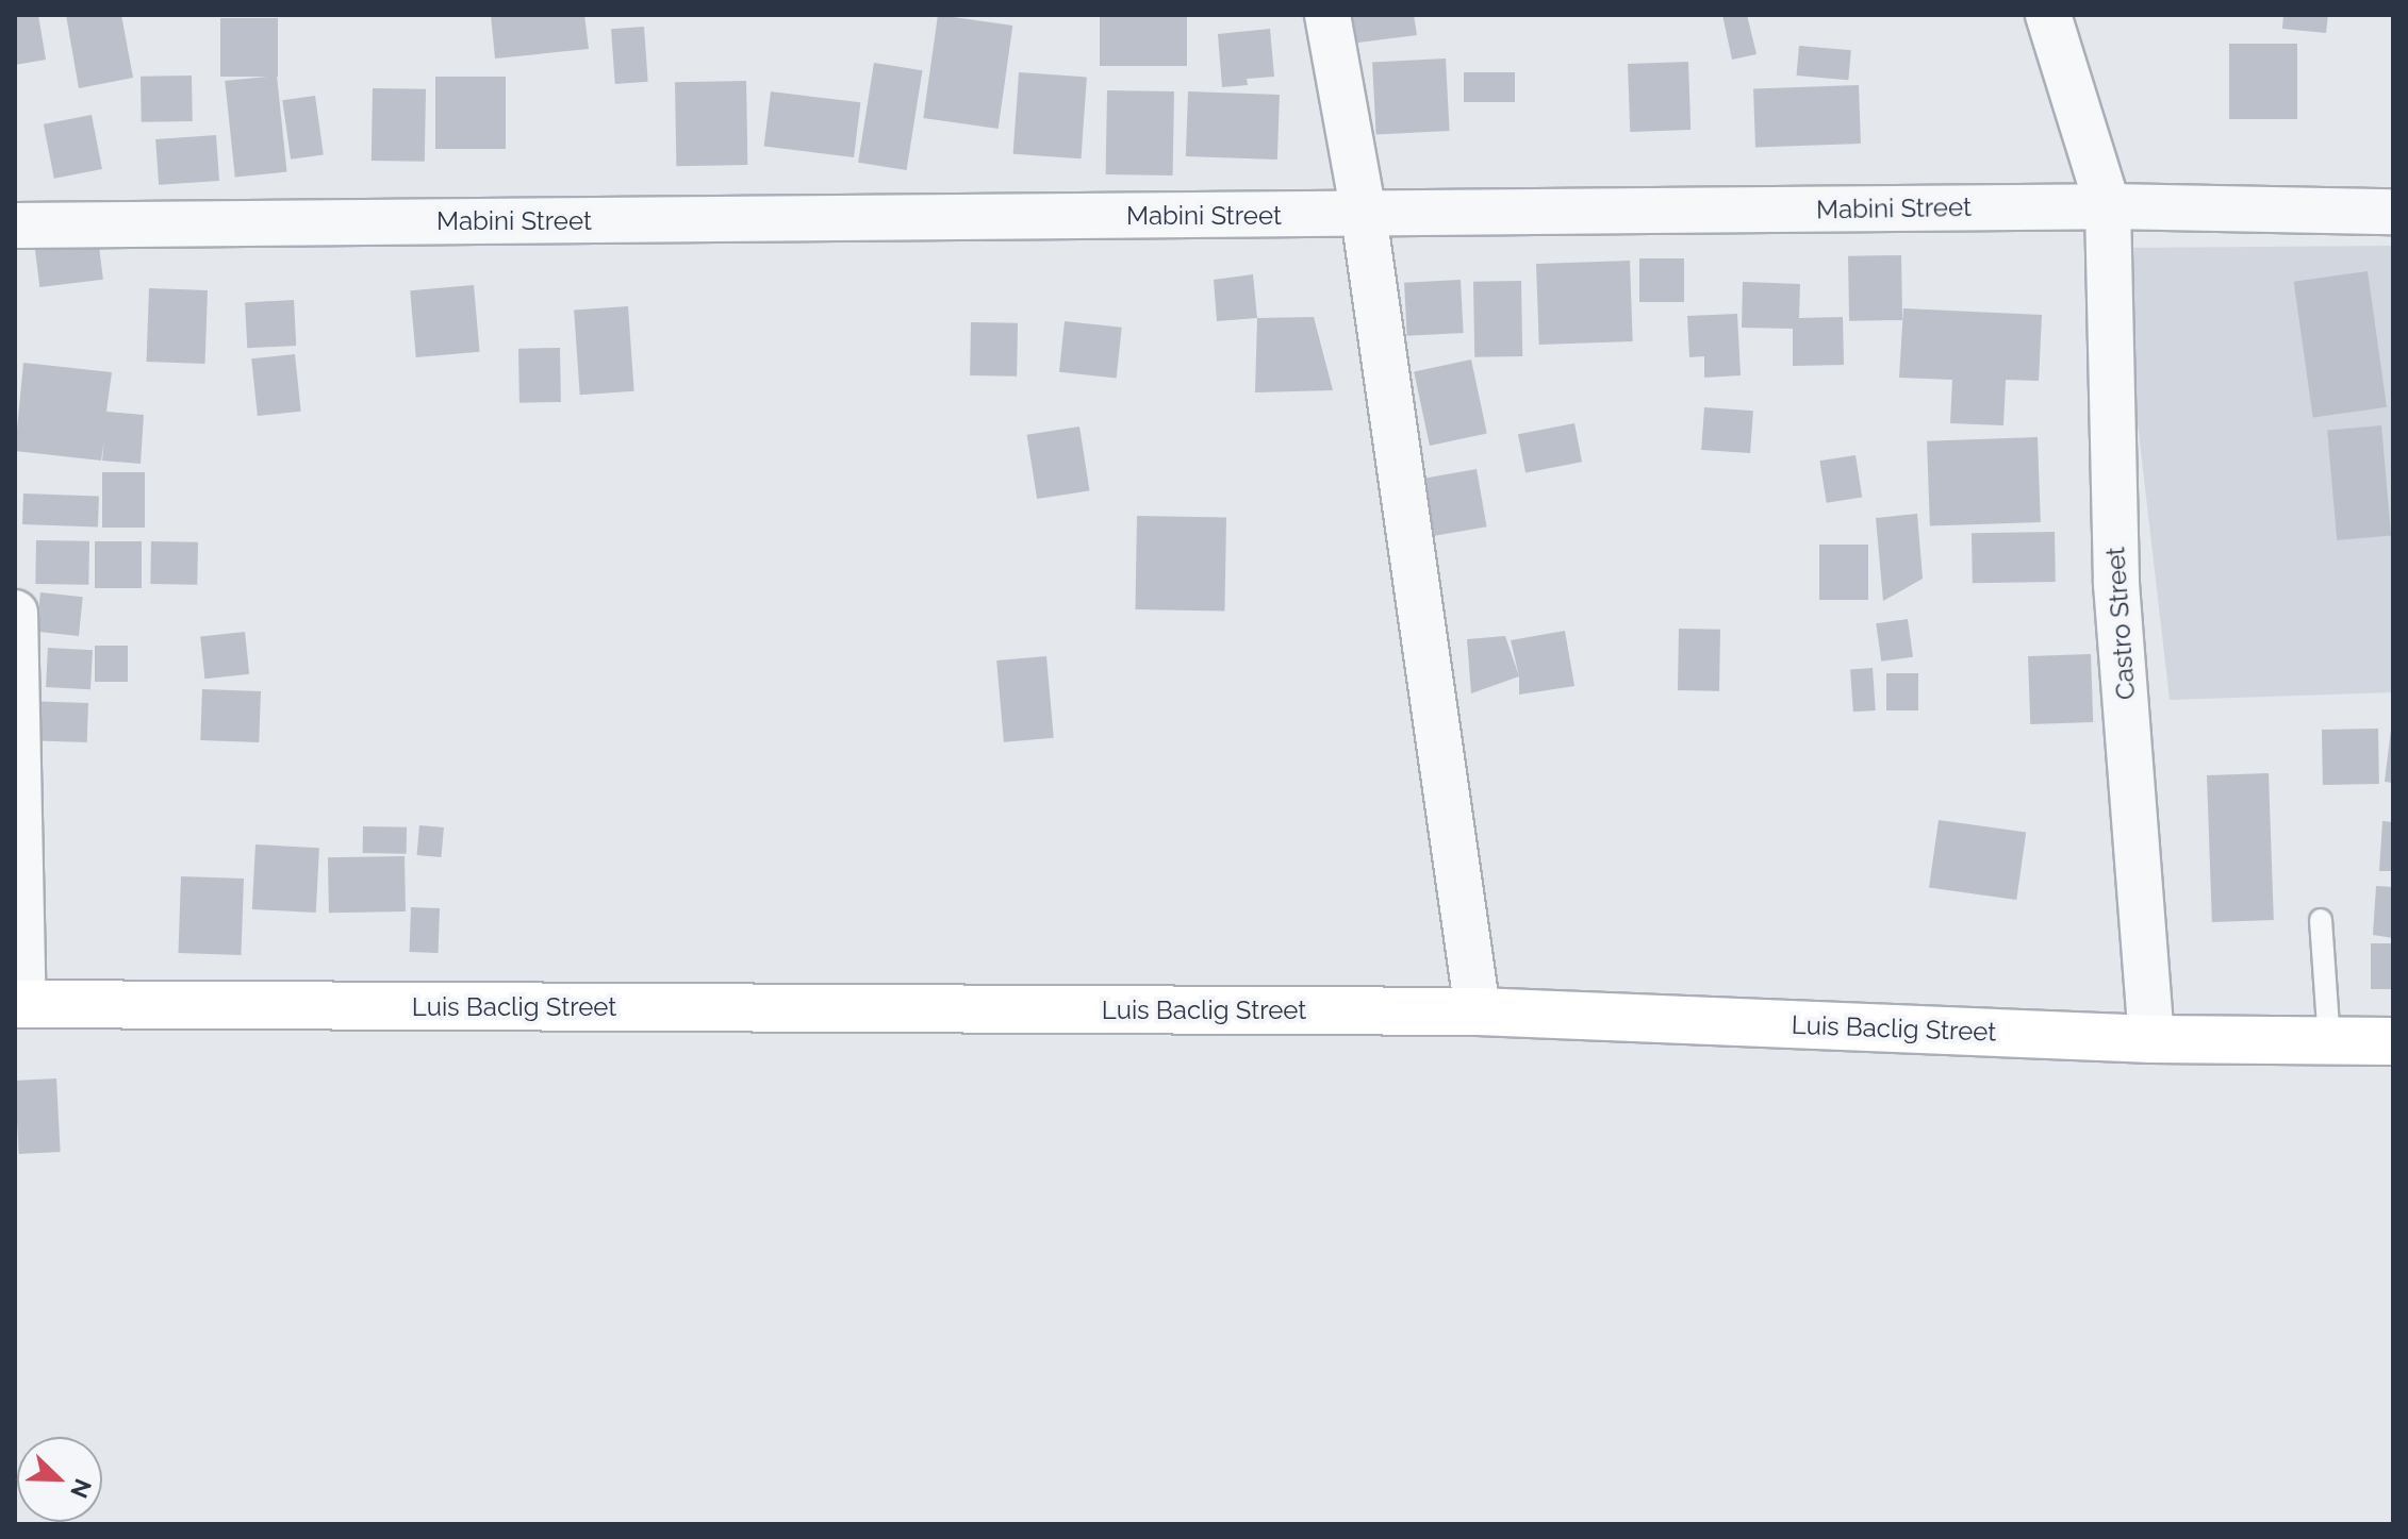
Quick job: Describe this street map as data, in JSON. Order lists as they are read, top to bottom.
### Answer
{
  "streets": {
    "street": ["Mabini Street", "Castro Street", "Luis Baclig Street"]
  },
  "crossings": [
    ["Mabini Street", "Castro Street"],
    ["Castro Street", "Luis Baclig Street"]
  ],
  "north": "bottom right"
}
